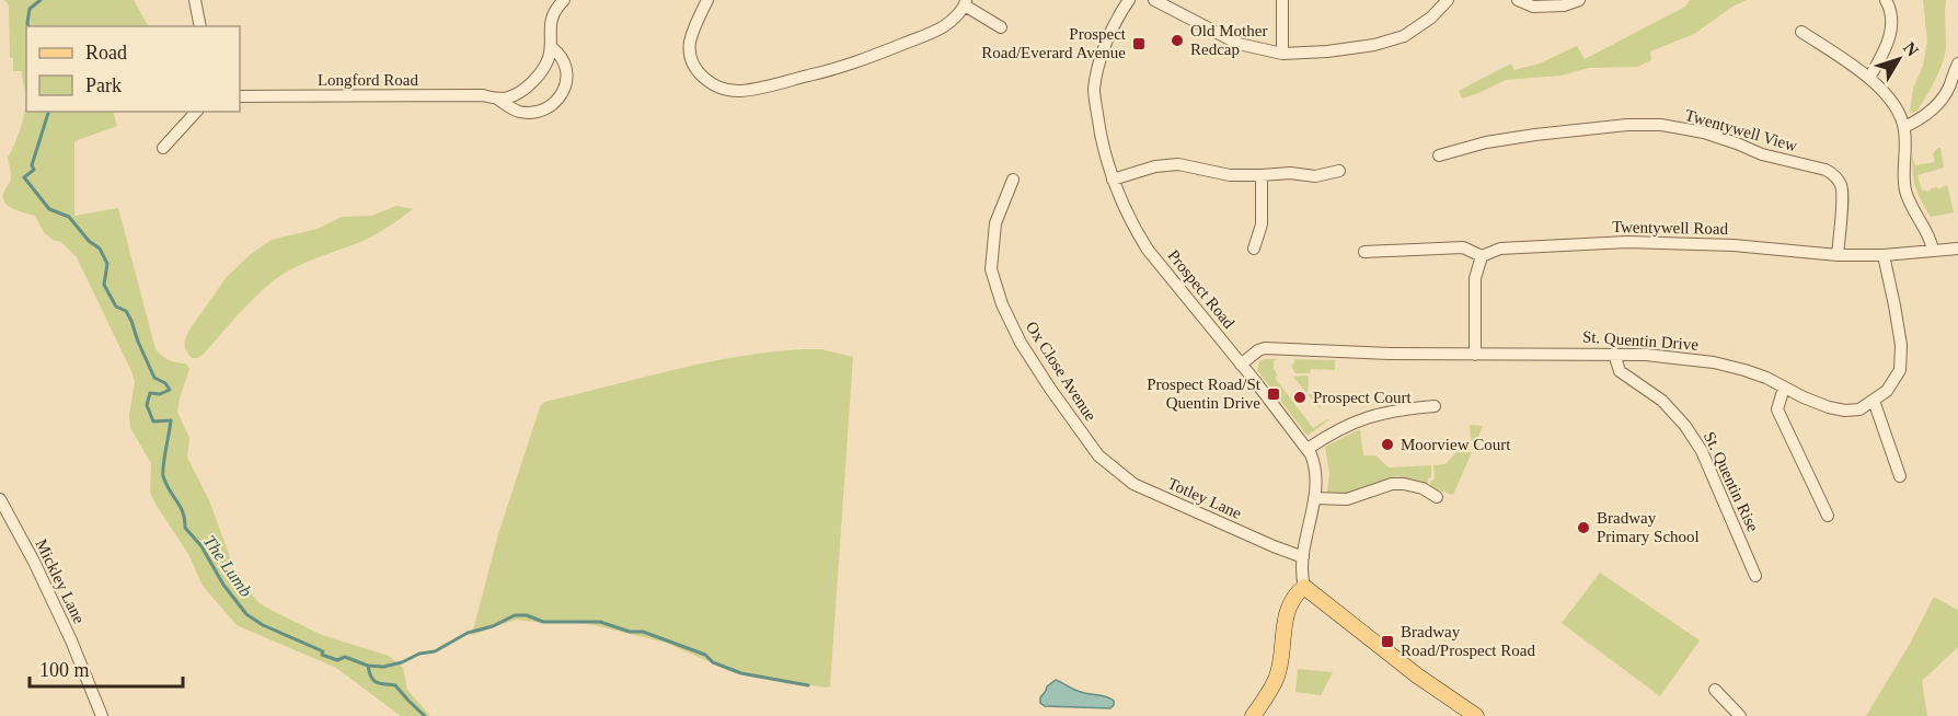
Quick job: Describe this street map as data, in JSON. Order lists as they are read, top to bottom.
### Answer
{
  "streets": {
    "street": [
      "Longford Road",
      "Twentywell View",
      "Twentywell Road",
      "Prospect Road",
      "St. Quentin Drive",
      "Ox Close Avenue",
      "St. Quentin Rise",
      "Totley Lane",
      "Mickley Lane"
    ]
  },
  "crossings": [
    ["Twentywell View", "Twentywell Road"],
    ["Twentywell Road", "St. Quentin Drive"],
    ["Prospect Road", "St. Quentin Drive"],
    ["Prospect Road", "Totley Lane"],
    ["St. Quentin Drive", "St. Quentin Rise"],
    ["Ox Close Avenue", "Totley Lane"]
  ],
  "water": ["The Lumb"],
  "places": {
    "other": [
      "Old Mother Redcap",
      "Prospect Court",
      "Moorview Court",
      "Bradway Primary School"
    ],
    "transit": ["Prospect Road/Everard Avenue", "Prospect Road/St Quentin Drive", "Bradway Road/Prospect Road"]
  },
  "legend": ["Road", "Park"],
  "scale_bar": "100 m",
  "north": "top right"
}
